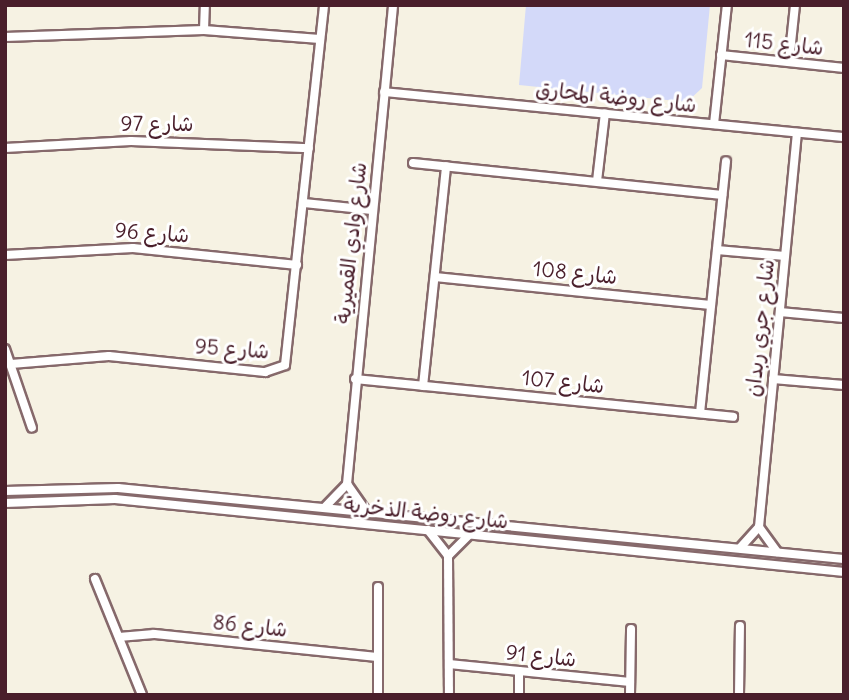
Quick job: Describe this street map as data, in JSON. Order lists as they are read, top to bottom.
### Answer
{
  "streets": {
    "street": [
      "شارع 115",
      "شارع روضة المحارق",
      "شارع 97",
      "شارع 96",
      "شارع وادي القميرية",
      "شارع 108",
      "شارع جري ربدان",
      "شارع 95",
      "شارع 107",
      "شارع روضة الذخرية",
      "شارع 86",
      "شارع 91"
    ]
  },
  "crossings": [
    ["شارع روضة المحارق", "شارع وادي القميرية"],
    ["شارع روضة المحارق", "شارع جري ربدان"],
    ["شارع 97", "شارع 95"],
    ["شارع 96", "شارع 95"],
    ["شارع وادي القميرية", "شارع 107"]
  ]
}
